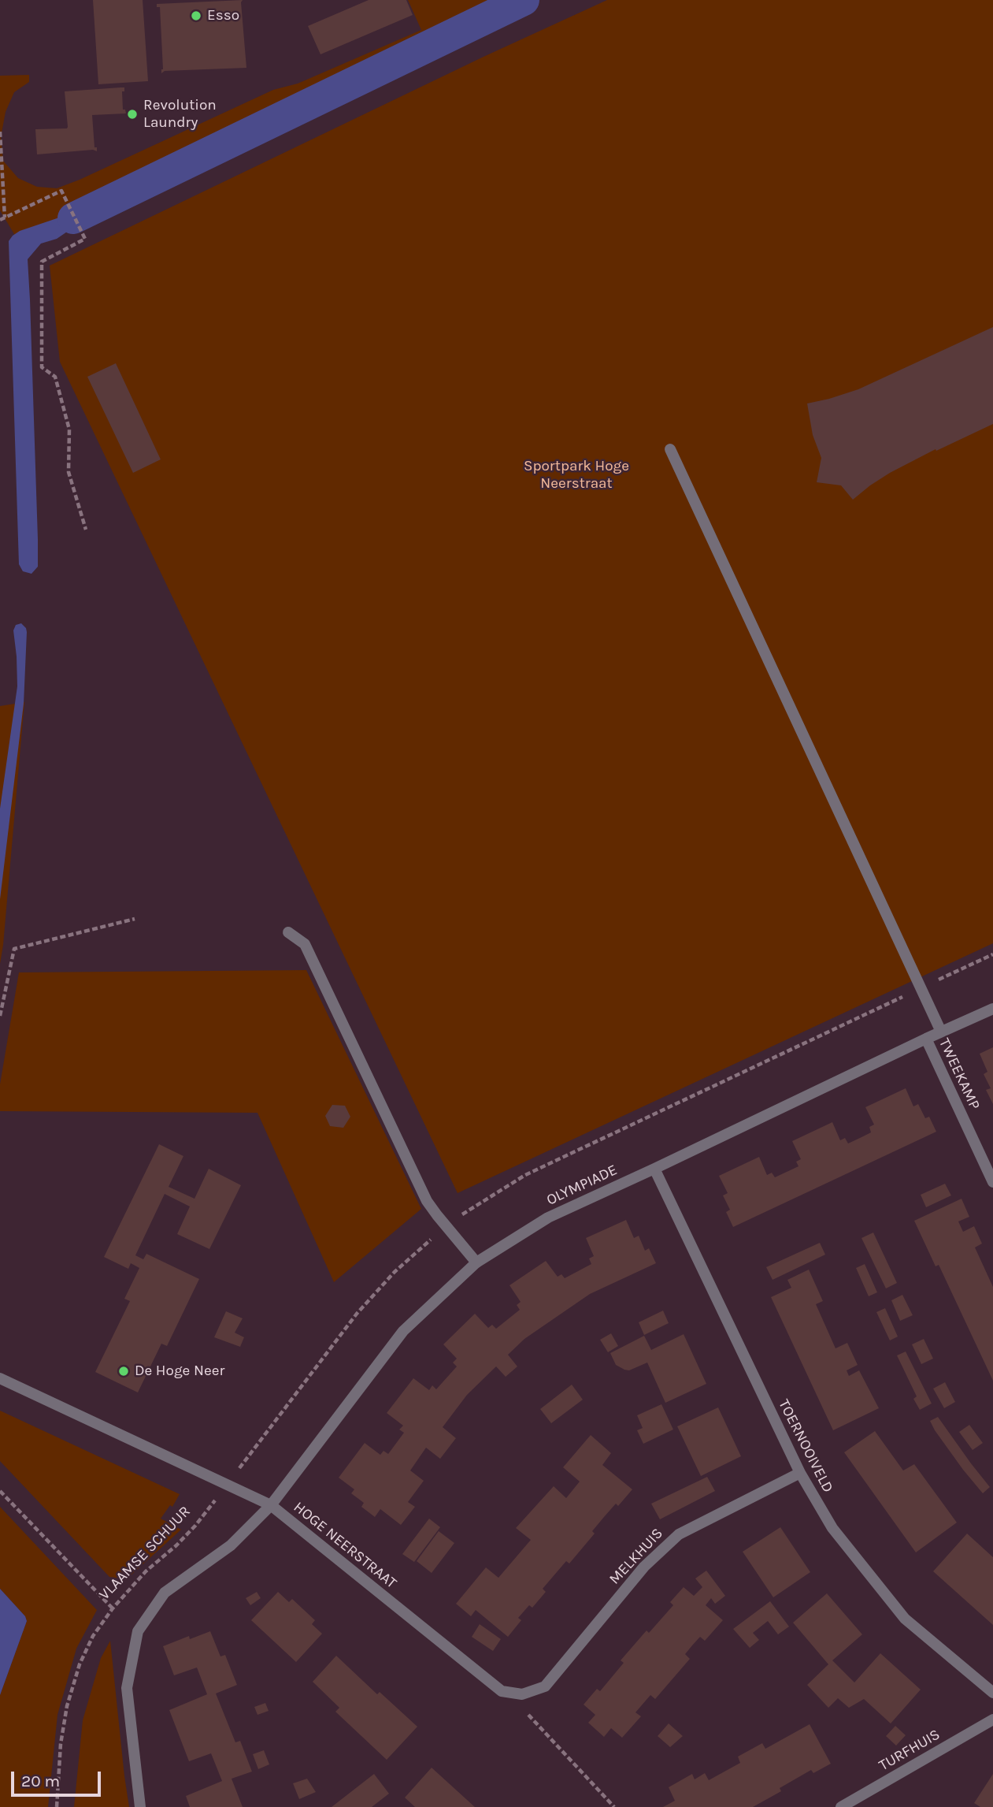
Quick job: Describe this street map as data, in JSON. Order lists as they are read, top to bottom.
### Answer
{
  "streets": {
    "street": [
      "TWEEKAMP",
      "OLYMPIADE",
      "TOERNOOIVELD",
      "HOGE NEERSTRAAT",
      "MELKHUIS",
      "TURFHUIS"
    ],
    "path": ["VLAAMSE SCHUUR"]
  },
  "crossings": [
    ["TWEEKAMP", "OLYMPIADE"],
    ["OLYMPIADE", "TOERNOOIVELD"],
    ["OLYMPIADE", "HOGE NEERSTRAAT"],
    ["TOERNOOIVELD", "MELKHUIS"],
    ["HOGE NEERSTRAAT", "VLAAMSE SCHUUR"],
    ["HOGE NEERSTRAAT", "MELKHUIS"]
  ],
  "parks": ["Sportpark Hoge Neerstraat"],
  "places": ["Esso", "Revolution Laundry", "De Hoge Neer"],
  "scale_bar": "20 m"
}
